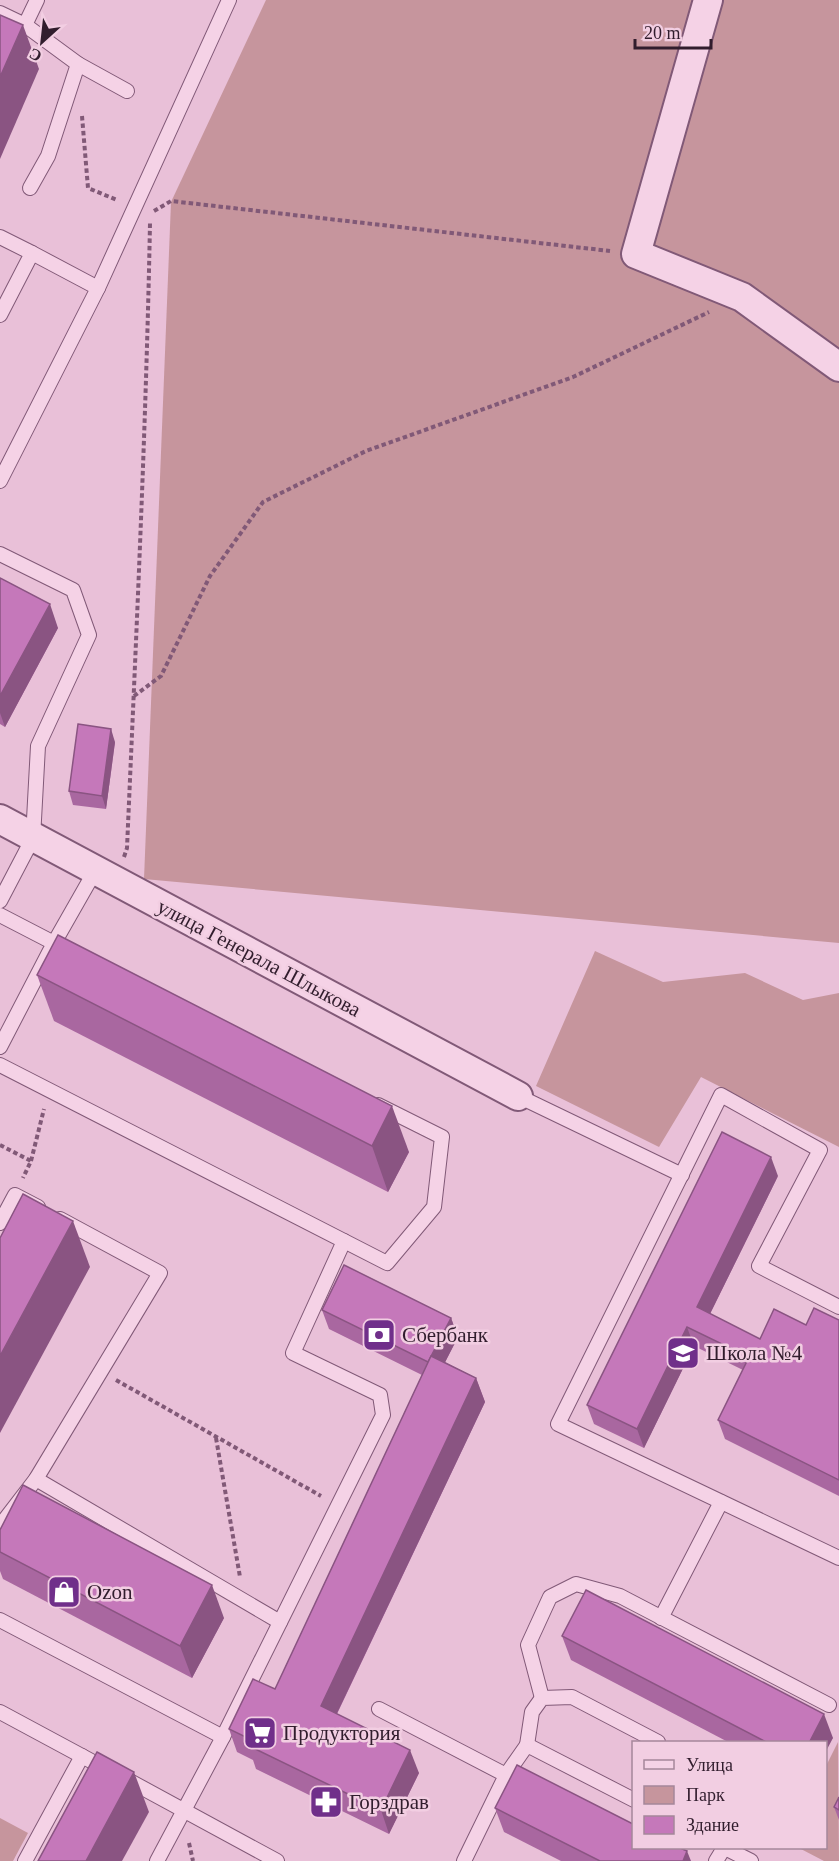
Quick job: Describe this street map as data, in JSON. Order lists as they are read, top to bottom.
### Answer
{
  "streets": {
    "street": ["улица Генерала Шлыкова"]
  },
  "places": {
    "bank": ["Сбербанк"],
    "school or university": ["Школа №4"],
    "shop": ["Ozon"],
    "supermarket": ["Продуктория"],
    "pharmacy": ["Горздрав"]
  },
  "legend": ["Улица", "Парк", "Здание"],
  "scale_bar": "20 m",
  "north": "bottom left"
}
